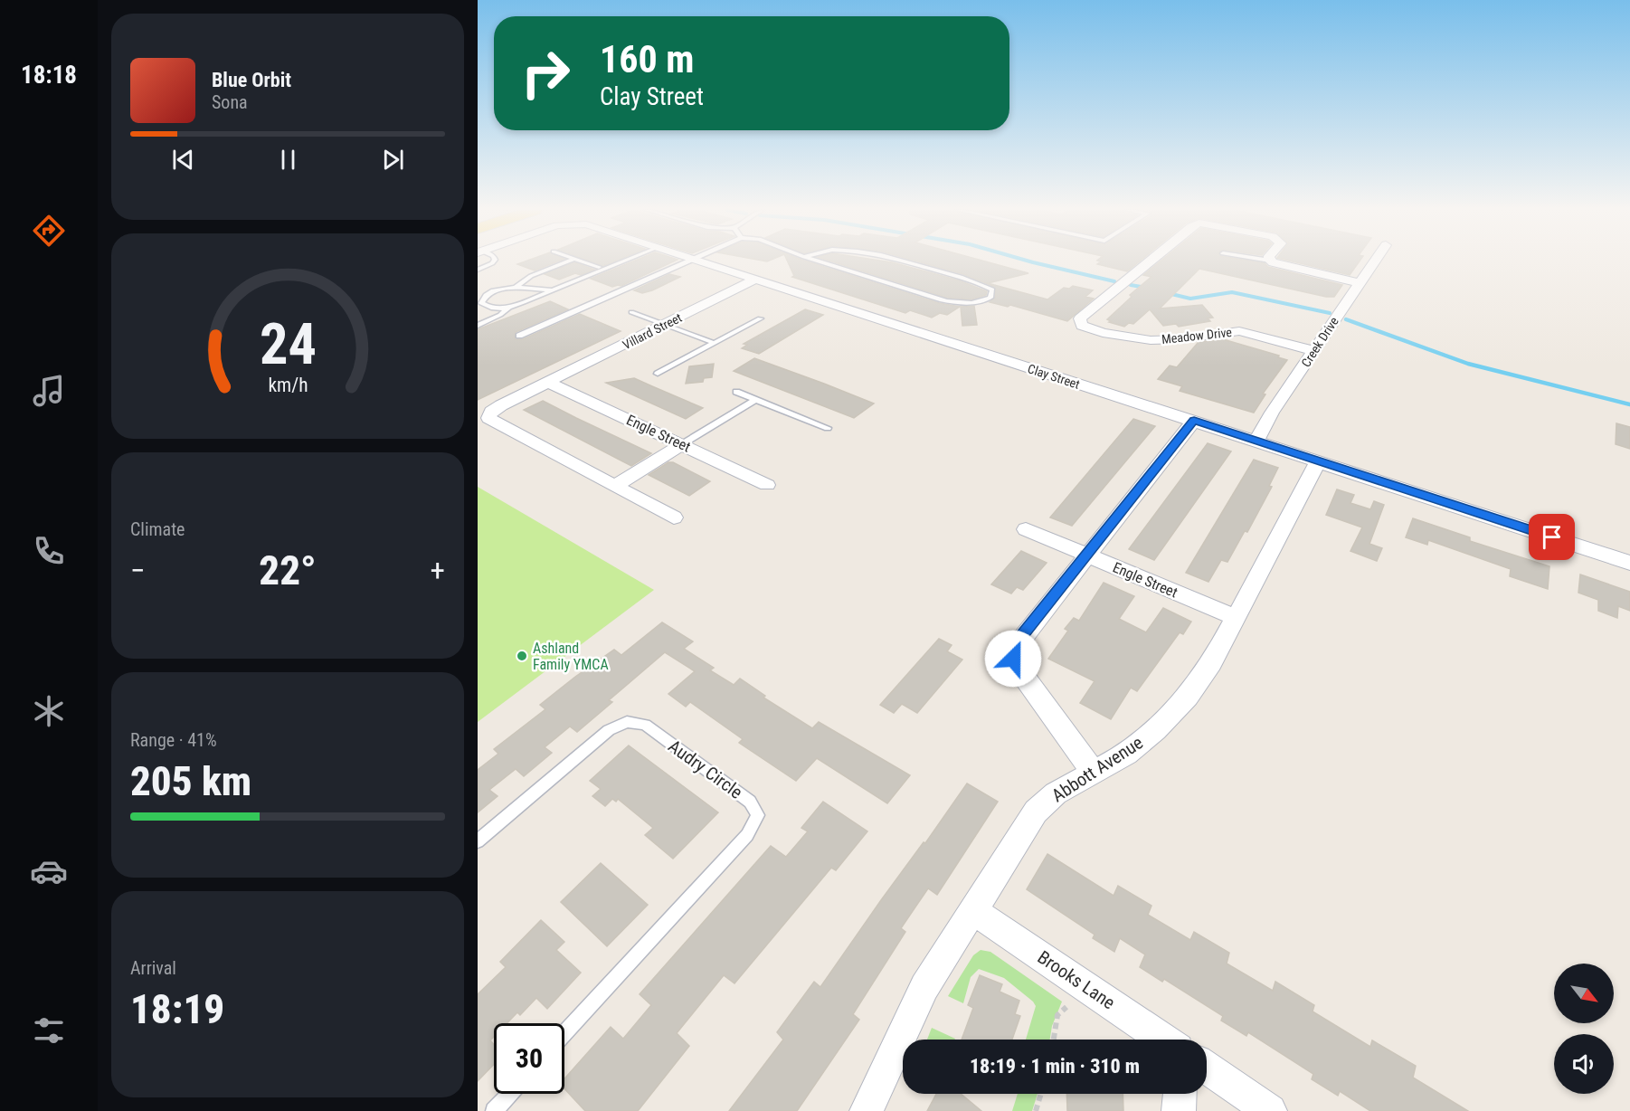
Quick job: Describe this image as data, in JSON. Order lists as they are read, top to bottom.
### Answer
{
  "streets": {
    "street": [
      "Villard Street",
      "Meadow Drive",
      "Creek Drive",
      "Clay Street",
      "Engle Street",
      "Abbott Avenue",
      "Brooks Lane"
    ],
    "lane": ["Audry Circle"]
  },
  "crossings": [
    ["Villard Street", "Clay Street"],
    ["Villard Street", "Engle Street"],
    ["Meadow Drive", "Creek Drive"],
    ["Creek Drive", "Clay Street"],
    ["Clay Street", "Abbott Avenue"],
    ["Engle Street", "Abbott Avenue"],
    ["Abbott Avenue", "Brooks Lane"]
  ],
  "places": ["Ashland Family YMCA"],
  "north": "bottom right",
  "page": {
    "tabs": "18:18",
    "turn": ["160 m", "Clay Street"],
    "song": ["Blue Orbit", "Sona"],
    "tile": [
      "Climate",
      ["Range · 41%", "205 km"],
      ["Arrival", "18:19"]
    ],
    "heat": ["−", "22°", "+"],
    "limit": "30",
    "trip": "18:19 · 1 min · 310 m",
    "gauge": ["24", "km/h"]
  }
}
